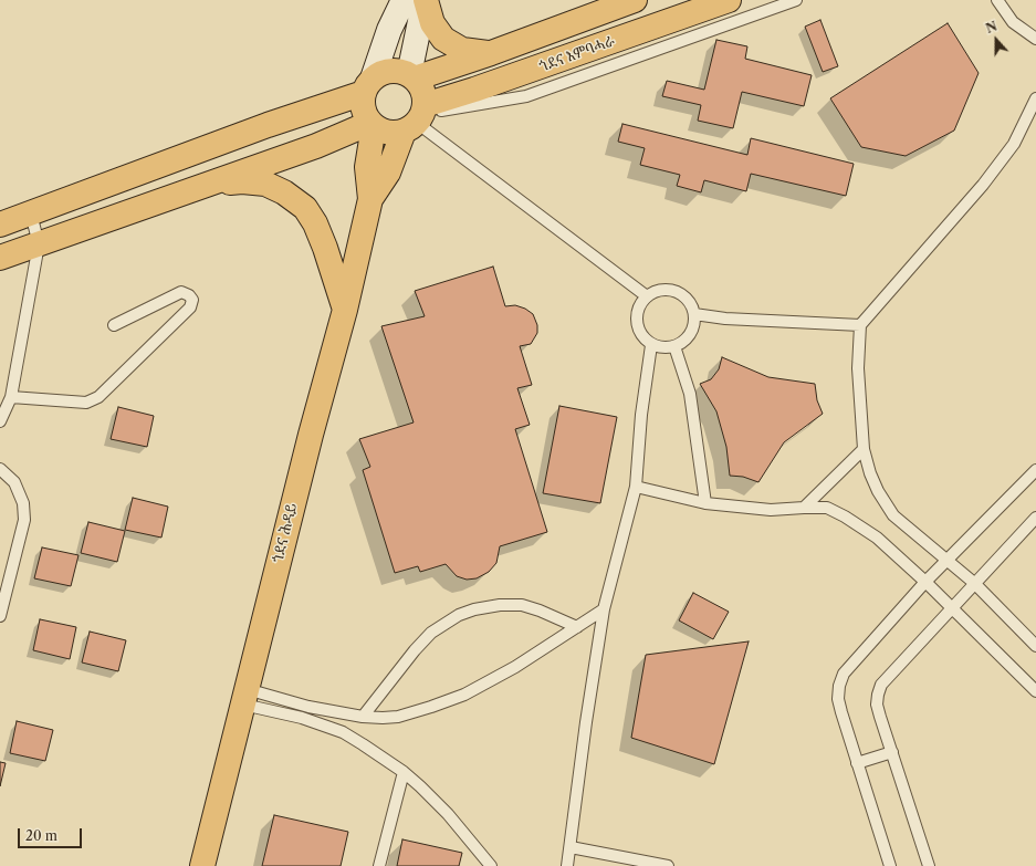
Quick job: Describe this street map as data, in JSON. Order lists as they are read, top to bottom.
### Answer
{
  "streets": {
    "main road": ["ጎደና እምባሓራ", "ጎደና ሕዳይ"]
  },
  "scale_bar": "20 m",
  "north": "top"
}
